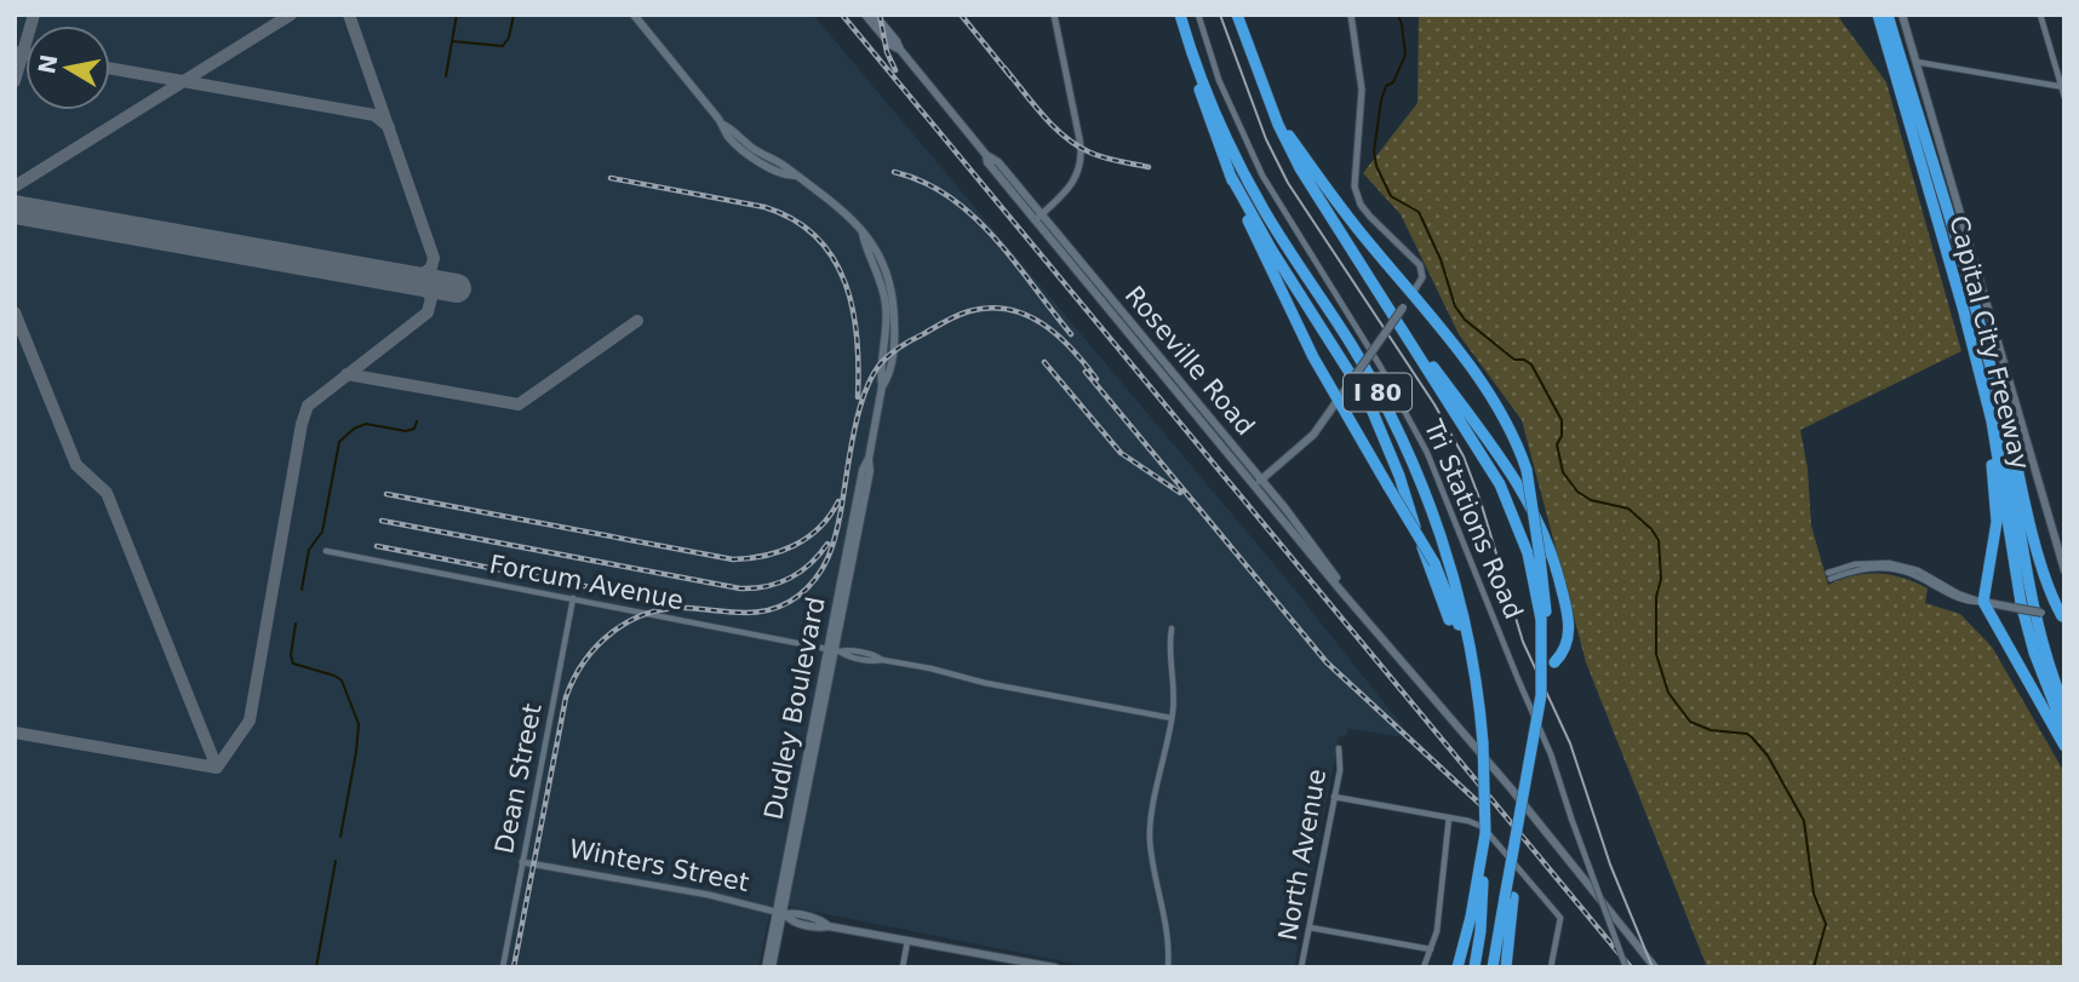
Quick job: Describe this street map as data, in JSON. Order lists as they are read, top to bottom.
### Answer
{
  "streets": {
    "highway": ["Capital City Freeway", "I 80"],
    "main road": ["Roseville Road", "Dudley Boulevard", "Winters Street"],
    "street": [
      "Tri Stations Road",
      "Forcum Avenue",
      "Dean Street",
      "North Avenue"
    ]
  },
  "crossings": [
    ["Forcum Avenue", "Dudley Boulevard"],
    ["Forcum Avenue", "Dean Street"],
    ["Dudley Boulevard", "Winters Street"],
    ["Dean Street", "Winters Street"]
  ],
  "north": "left"
}
